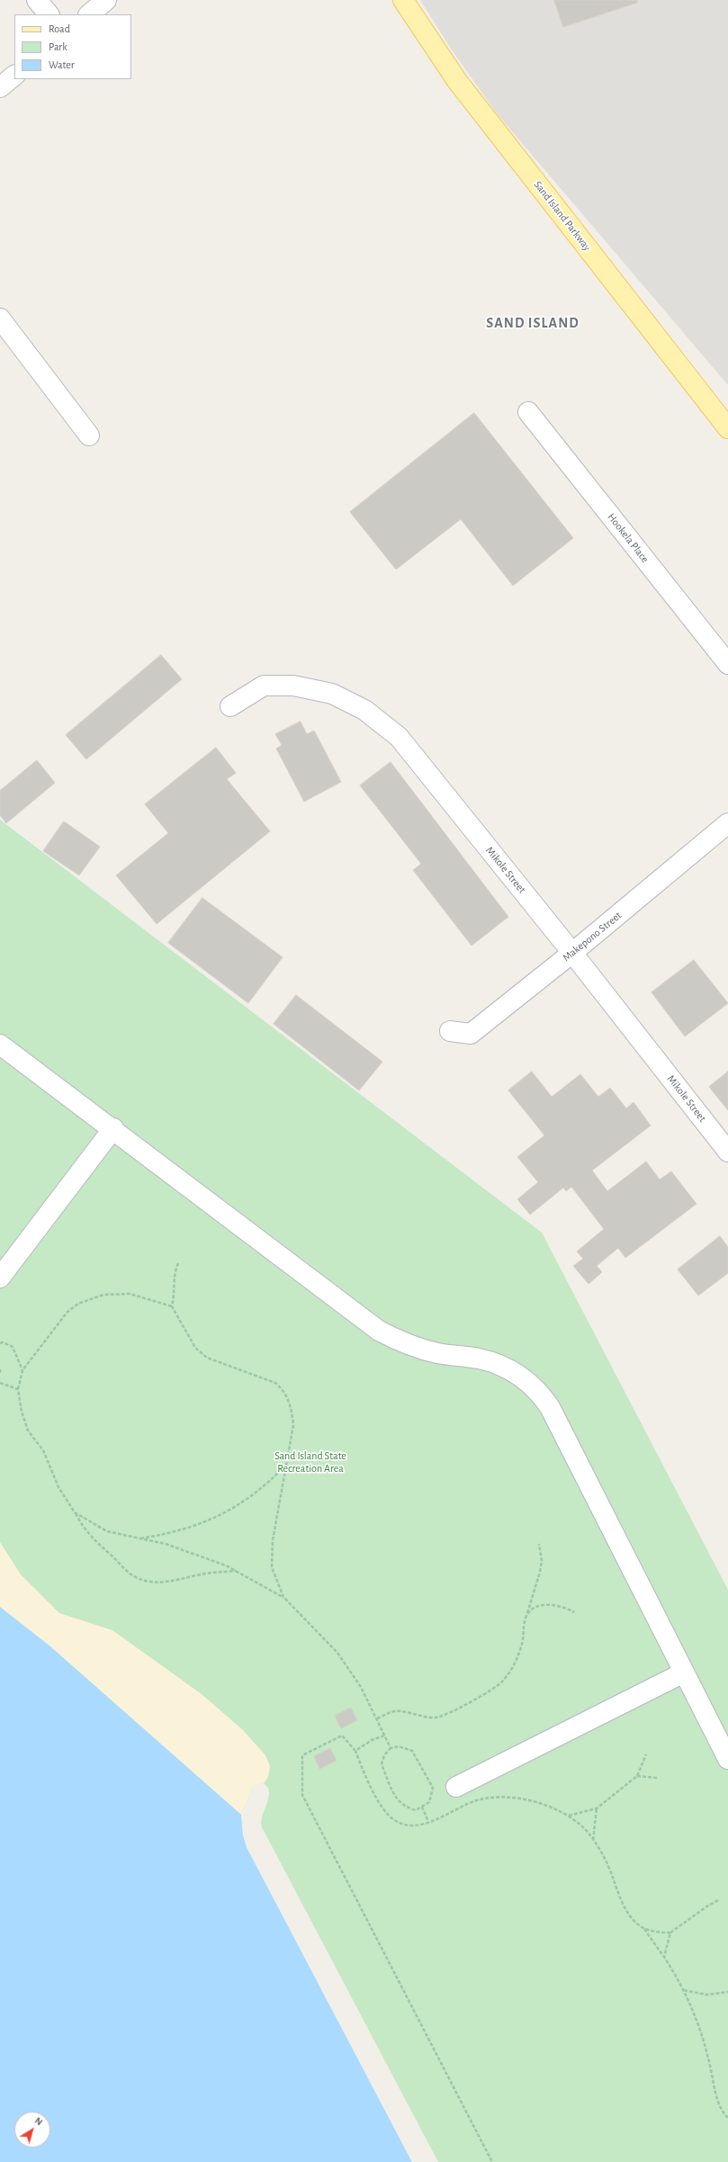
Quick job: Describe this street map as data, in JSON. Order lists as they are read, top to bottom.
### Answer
{
  "streets": {
    "main road": ["Sand Island Parkway"],
    "street": ["Hookela Place", "Mikole Street", "Makepono Street"]
  },
  "crossings": [
    ["Mikole Street", "Makepono Street"]
  ],
  "districts": ["SAND ISLAND"],
  "parks": ["Sand Island State Recreation Area"],
  "legend": ["Road", "Park", "Water"],
  "north": "top right"
}
